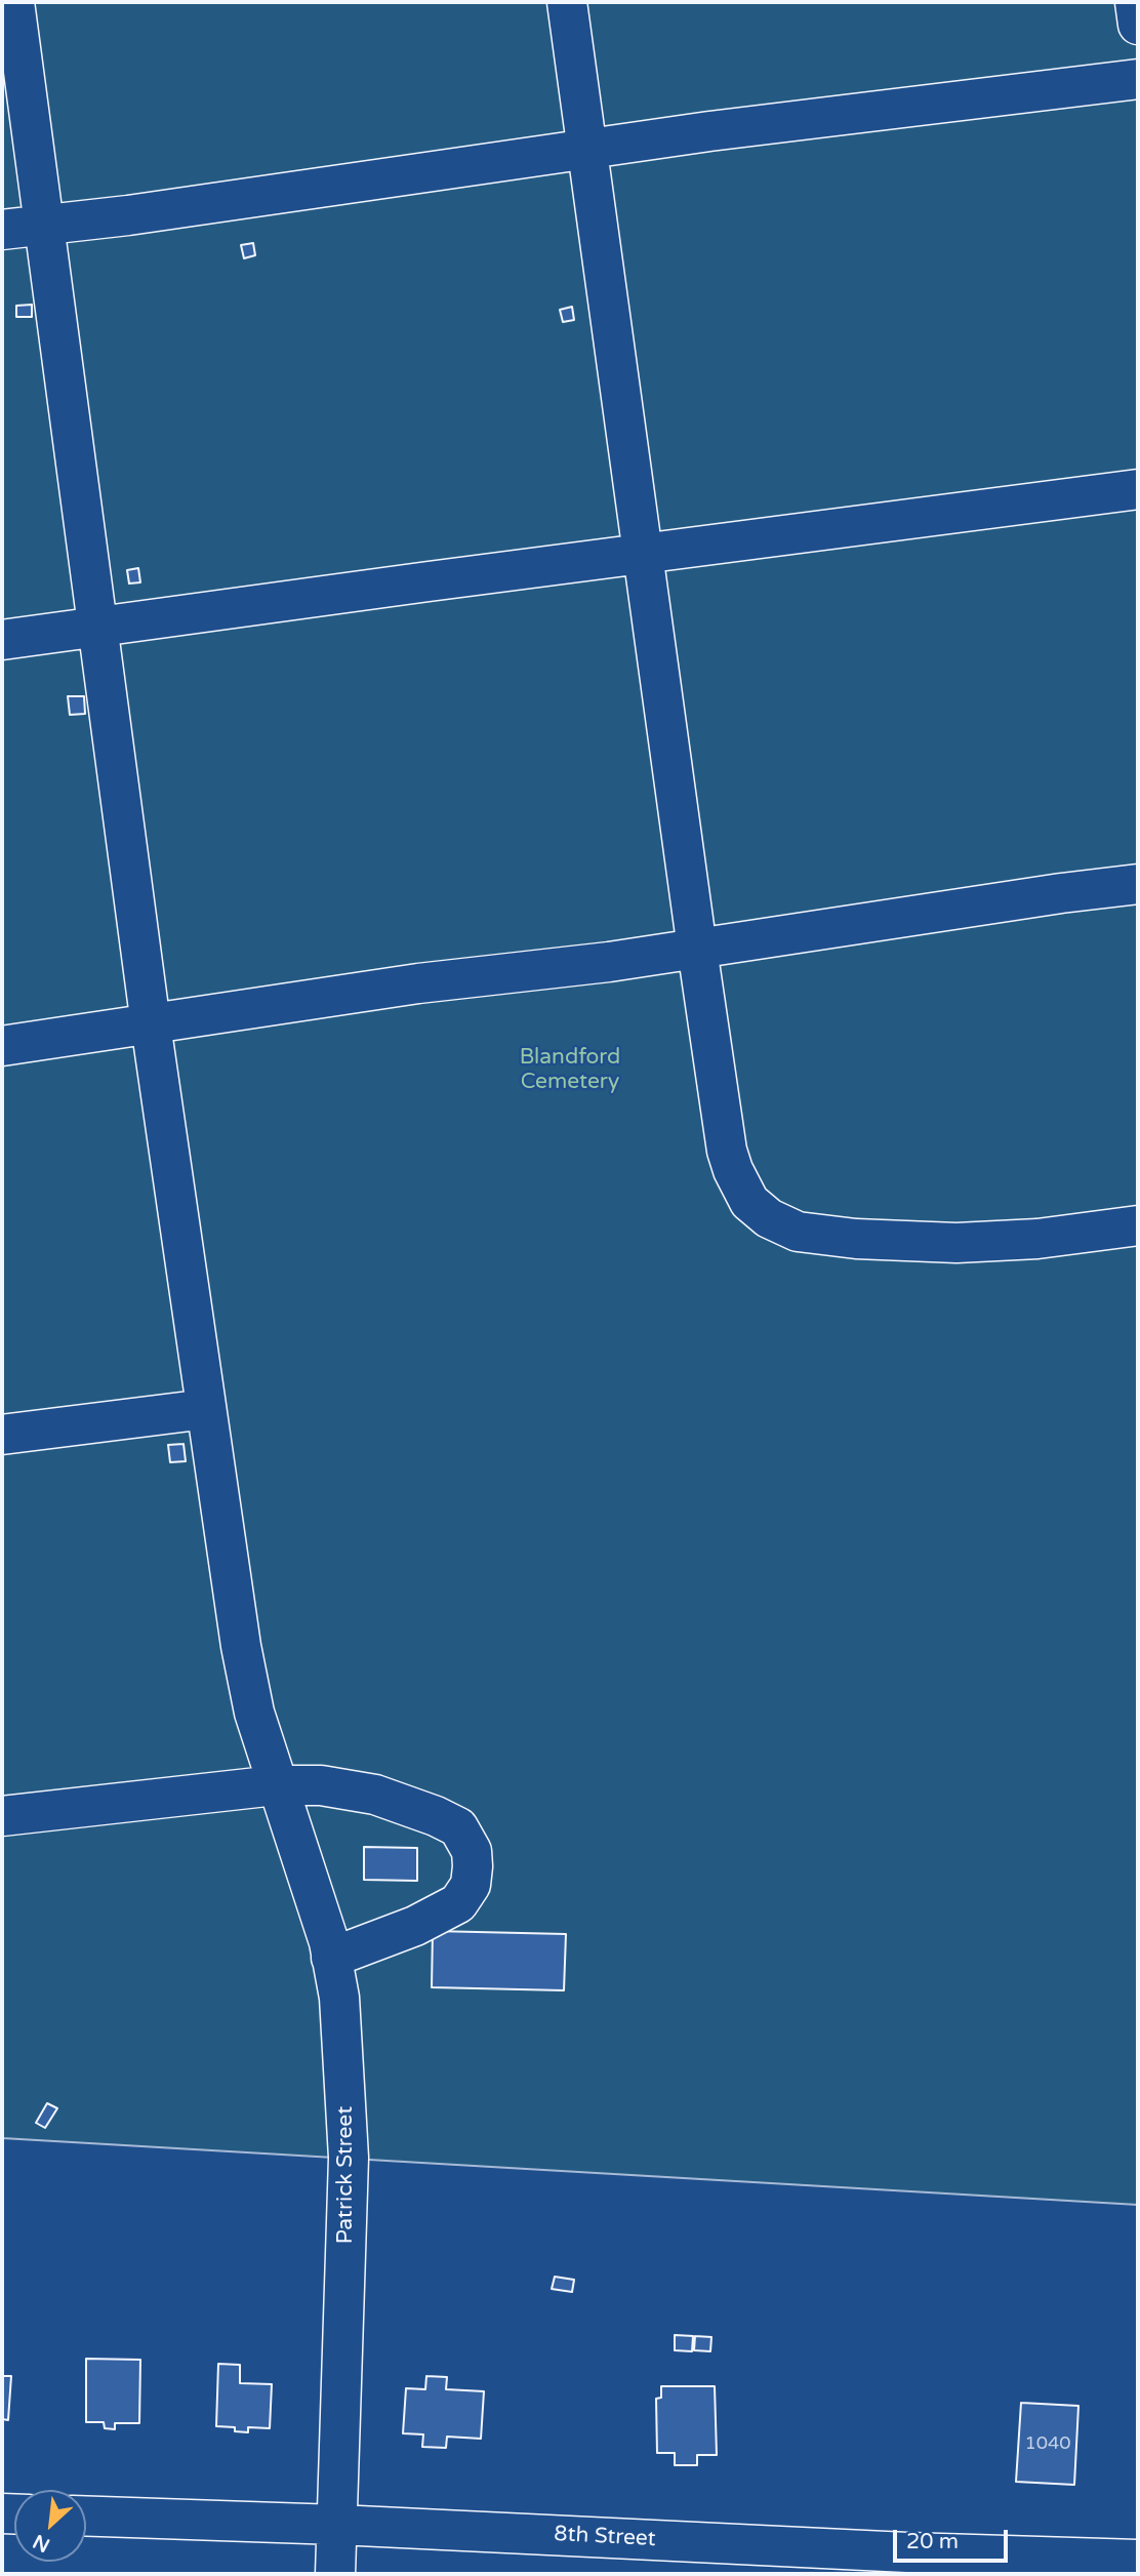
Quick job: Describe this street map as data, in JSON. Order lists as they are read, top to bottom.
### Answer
{
  "streets": {
    "street": ["Patrick Street", "8th Street"]
  },
  "crossings": [
    ["Patrick Street", "8th Street"]
  ],
  "parks": ["Blandford Cemetery"],
  "house_numbers": ["1040"],
  "scale_bar": "20 m",
  "north": "bottom left"
}
